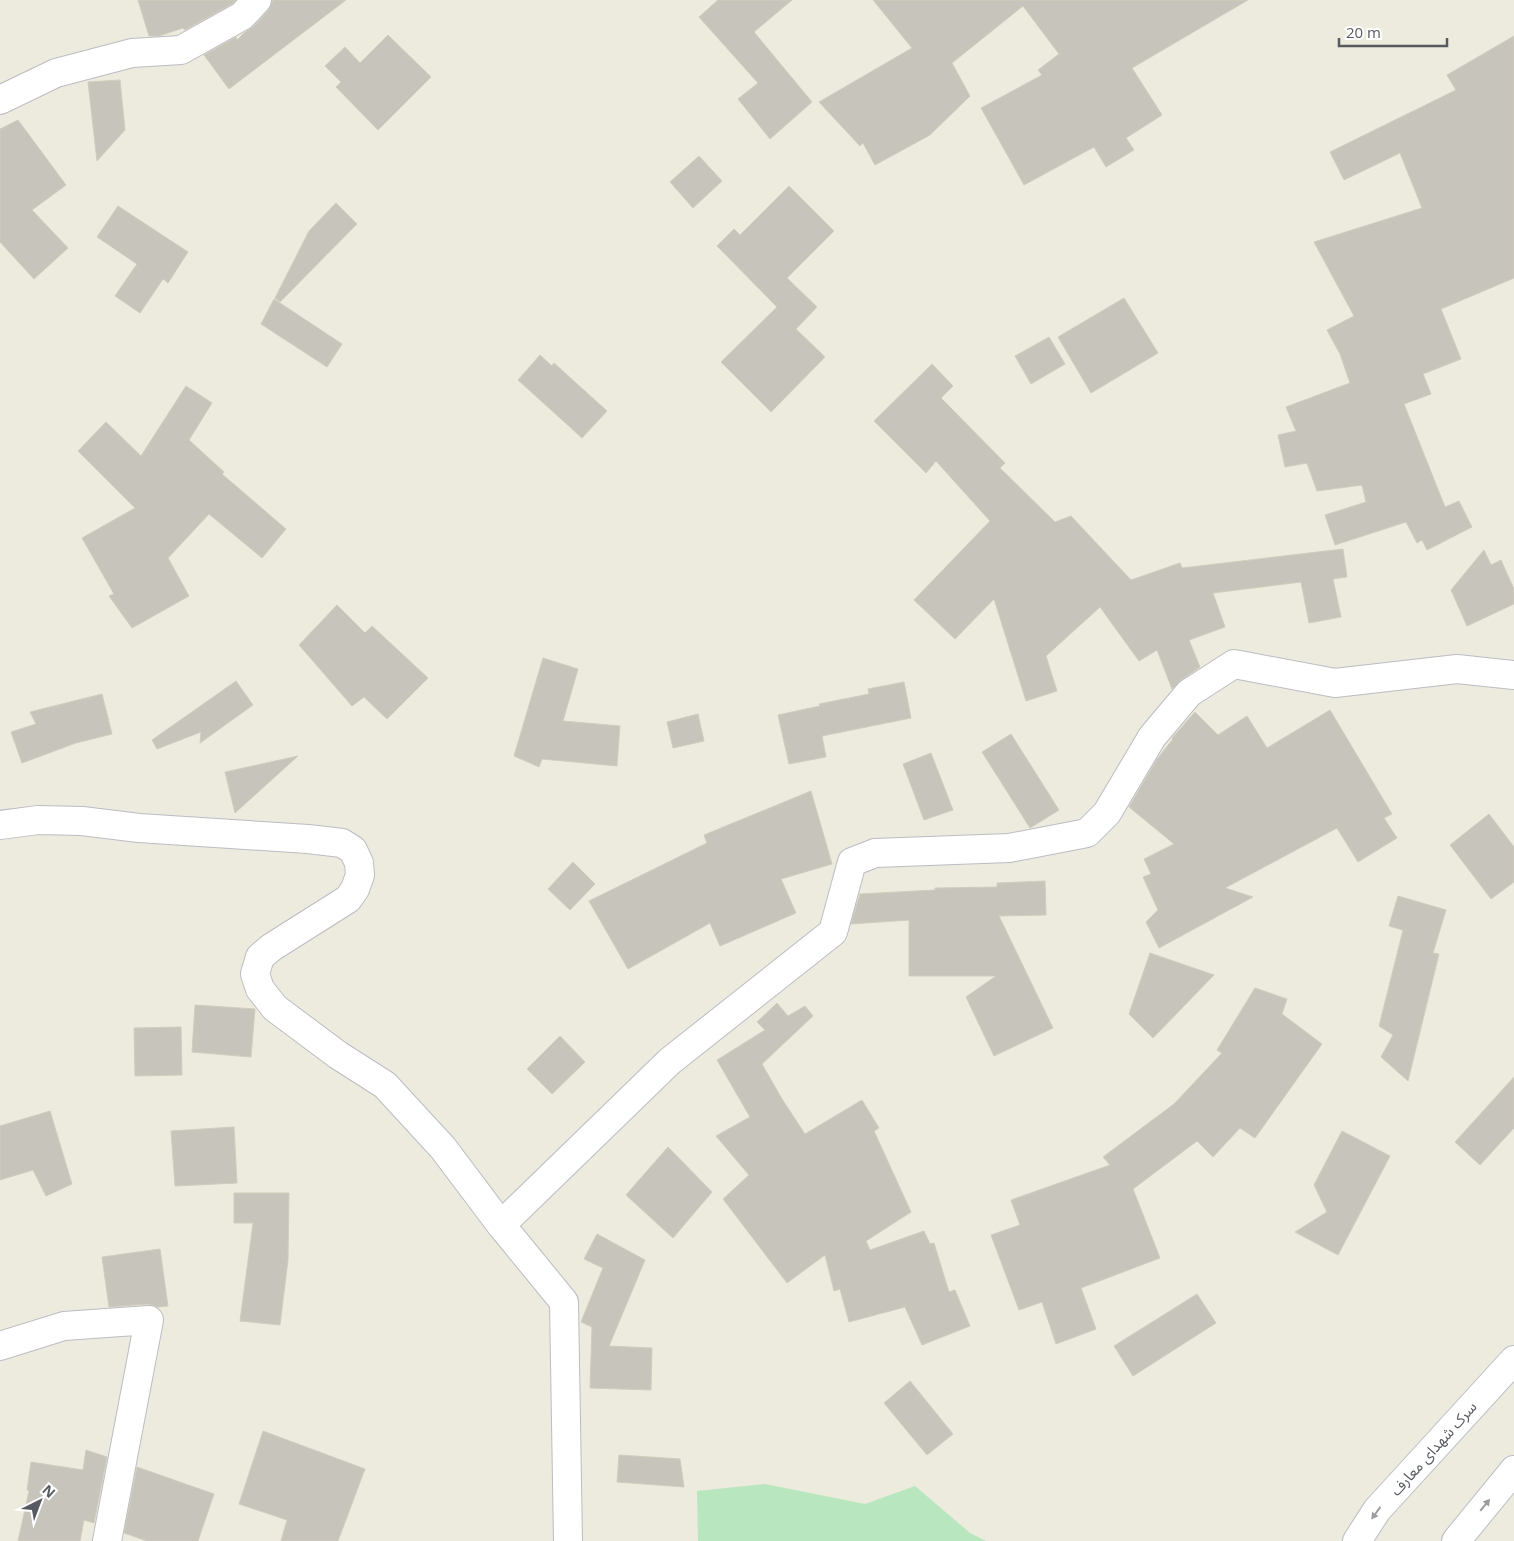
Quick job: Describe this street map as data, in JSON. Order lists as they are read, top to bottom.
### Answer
{
  "streets": {
    "street": ["سرک شهدای معارف"]
  },
  "scale_bar": "20 m",
  "north": "top right"
}
